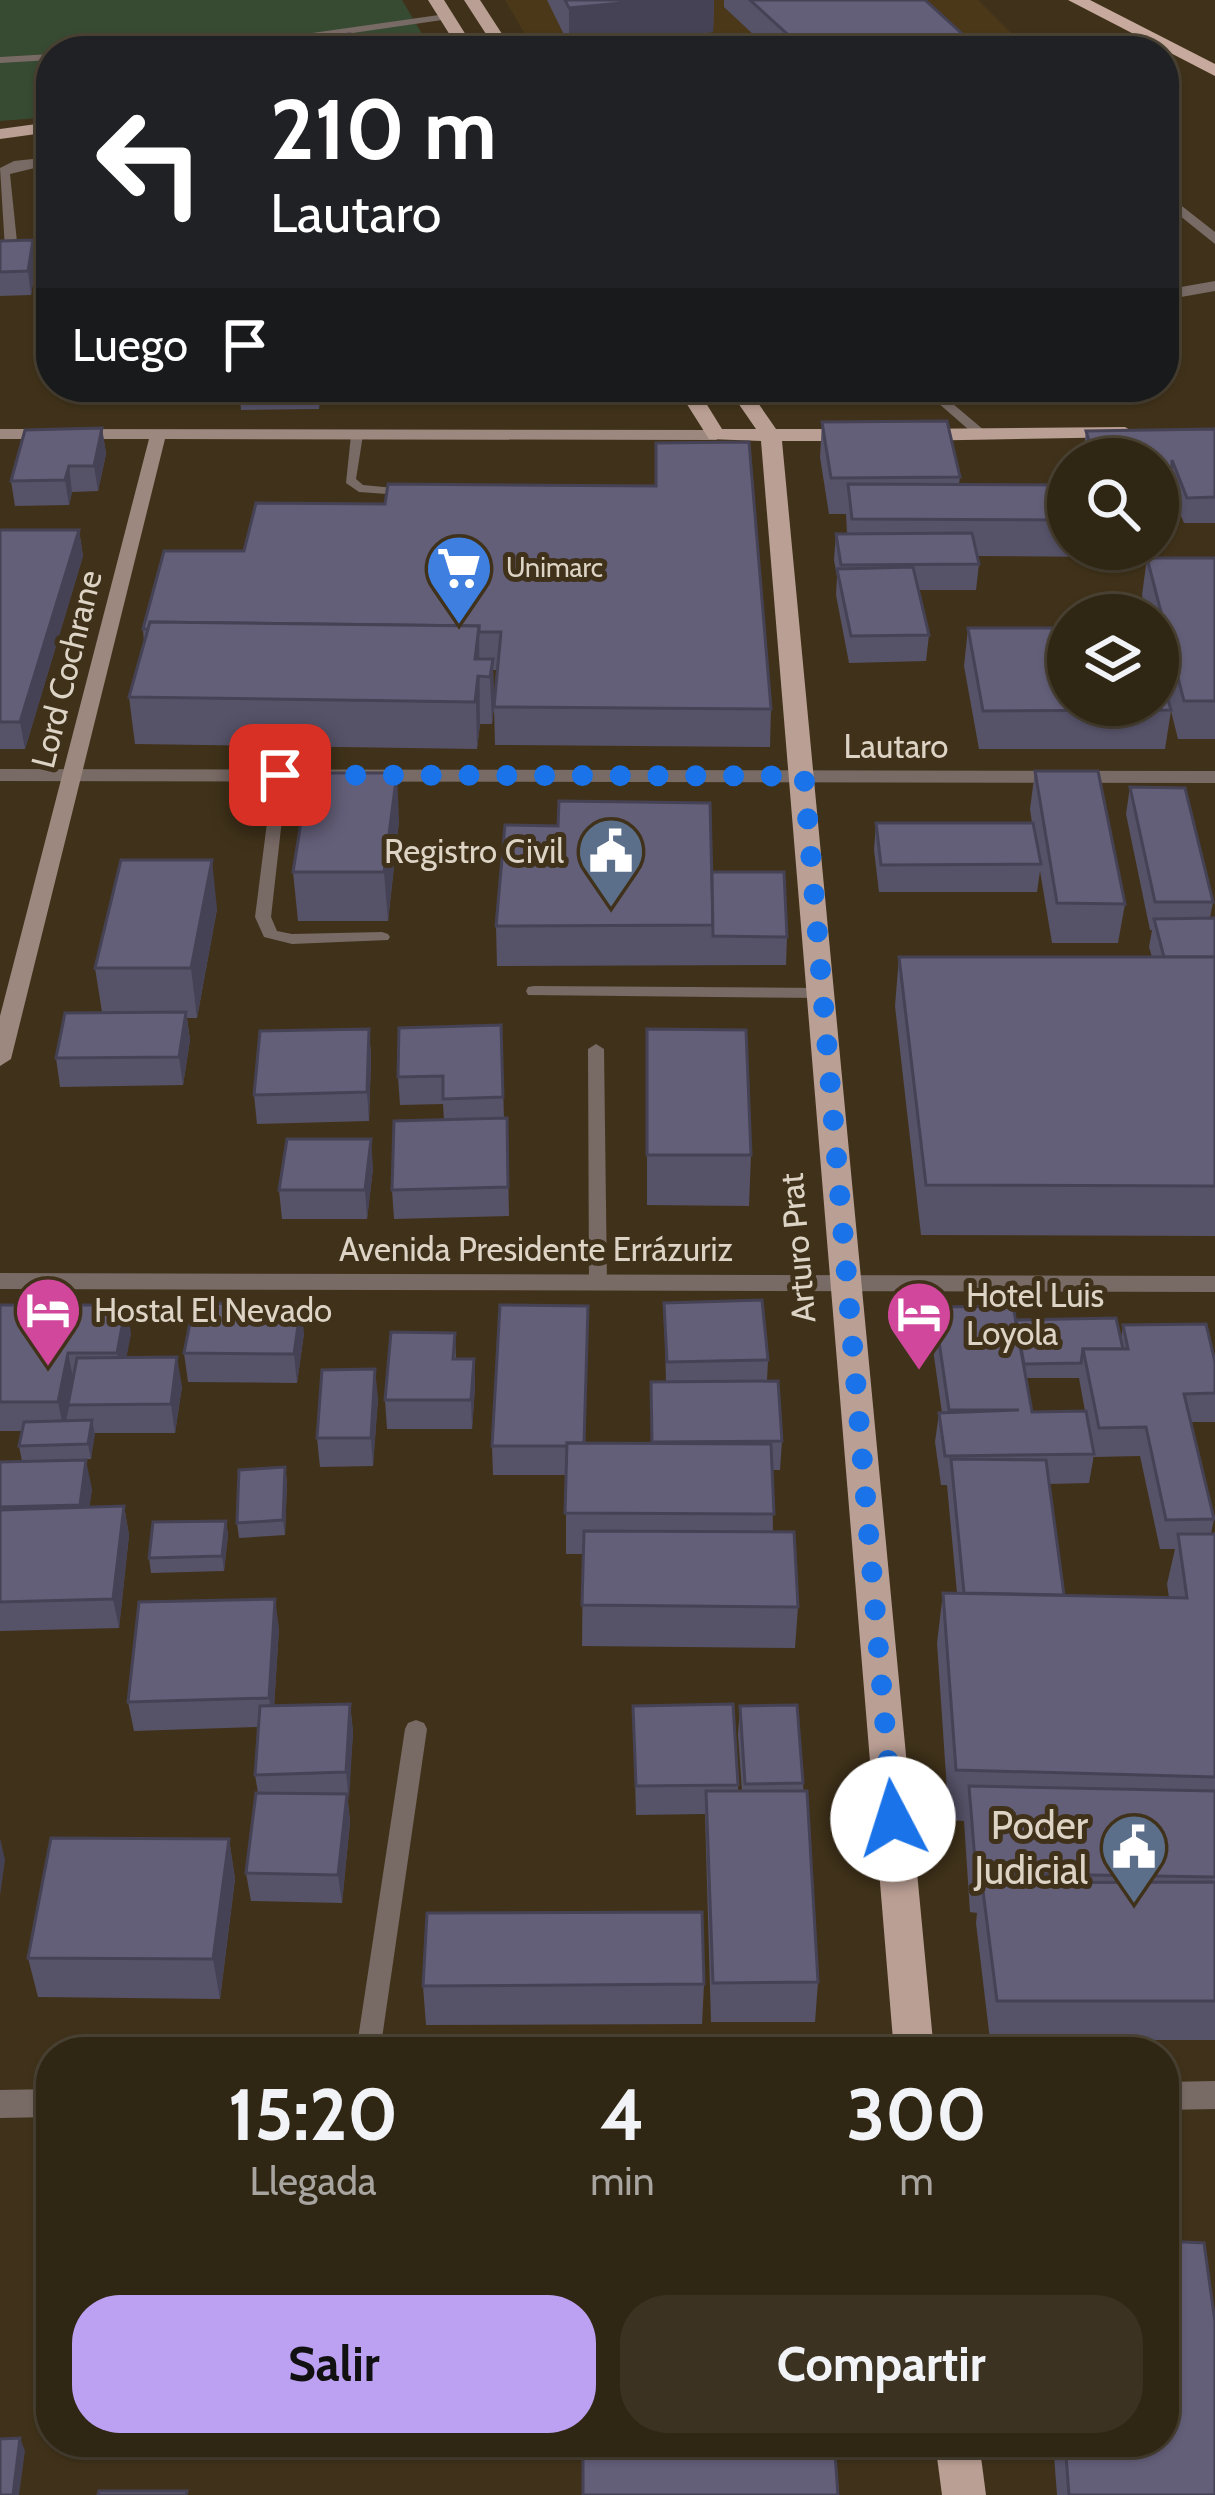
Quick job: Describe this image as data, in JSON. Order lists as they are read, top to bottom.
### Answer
{
  "streets": {
    "main road": ["Lord Cochrane", "Arturo Prat"],
    "street": ["Lautaro", "Avenida Presidente Errázuriz"]
  },
  "crossings": [
    ["Lord Cochrane", "Lautaro"],
    ["Lautaro", "Arturo Prat"],
    ["Arturo Prat", "Avenida Presidente Errázuriz"]
  ],
  "places": {
    "supermarket": ["Unimarc"],
    "public building": ["Registro Civil", "Poder Judicial"],
    "hotel": ["Hostal El Nevado", "Hotel Luis Loyola"]
  },
  "page": {
    "turn": ["210 m", "Lautaro"],
    "then": "Luego",
    "eta": [
      "15:20",
      "Llegada",
      "4",
      "min",
      "300",
      "m"
    ],
    "buttons": ["Salir", "Compartir"]
  }
}
